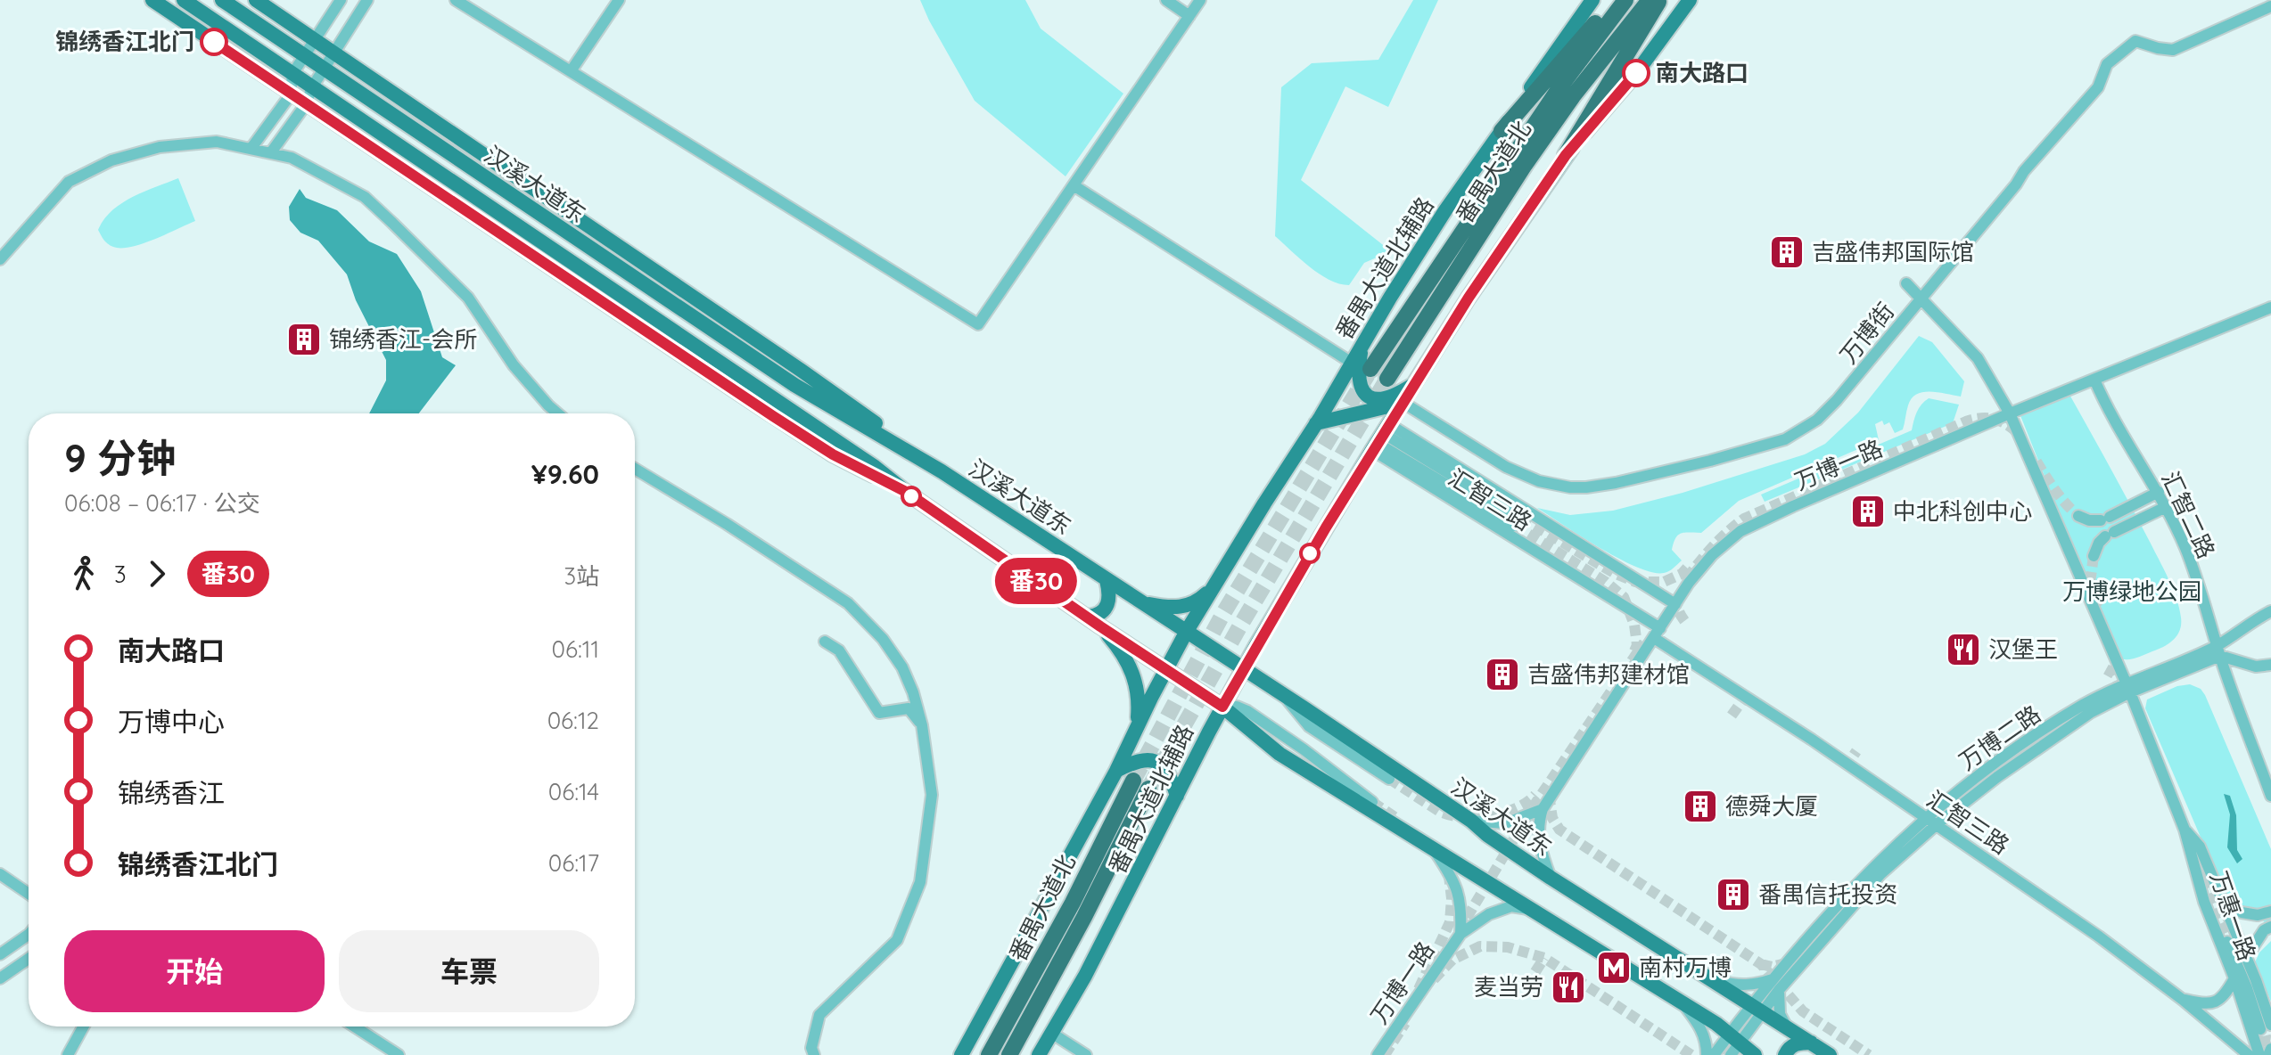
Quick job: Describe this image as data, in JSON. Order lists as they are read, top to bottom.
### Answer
{
  "streets": {
    "highway": ["番禺大道北"],
    "main road": ["汉溪大道东", "番禺大道北辅路"],
    "street": [
      "万博街",
      "万博一路",
      "汇智三路",
      "汇智二路",
      "万博二路",
      "万惠一路"
    ]
  },
  "crossings": [
    ["汉溪大道东", "番禺大道北辅路"],
    ["汉溪大道东", "万博二路"],
    ["番禺大道北辅路", "万博街"],
    ["番禺大道北辅路", "汇智三路"],
    ["万博街", "万惠一路"],
    ["万博一路", "汇智三路"],
    ["万博一路", "汇智二路"],
    ["万博一路", "万惠一路"],
    ["汇智三路", "万博二路"],
    ["汇智二路", "万博二路"],
    ["万博二路", "万惠一路"]
  ],
  "parks": ["万博绿地公园"],
  "places": {
    "other": ["锦绣香江北门", "南大路口"],
    "building": [
      "吉盛伟邦国际馆",
      "锦绣香江-会所",
      "中北科创中心",
      "吉盛伟邦建材馆",
      "德舜大厦",
      "番禺信托投资"
    ],
    "restaurant": ["汉堡王", "麦当劳"],
    "metro station": ["南村万博"]
  },
  "lines": ["bus line 番30"],
  "page": {
    "on_map": "番30",
    "heading": ["9 分钟", "06:08 – 06:17 · 公交", "¥9.60"],
    "legs": ["3", "番30", "3站"],
    "list": [
      {
        "name": "南大路口",
        "value": "06:11"
      },
      {
        "name": "万博中心",
        "value": "06:12"
      },
      {
        "name": "锦绣香江",
        "value": "06:14"
      },
      {
        "name": "锦绣香江北门",
        "value": "06:17"
      }
    ],
    "buttons": ["开始", "车票"]
  }
}
